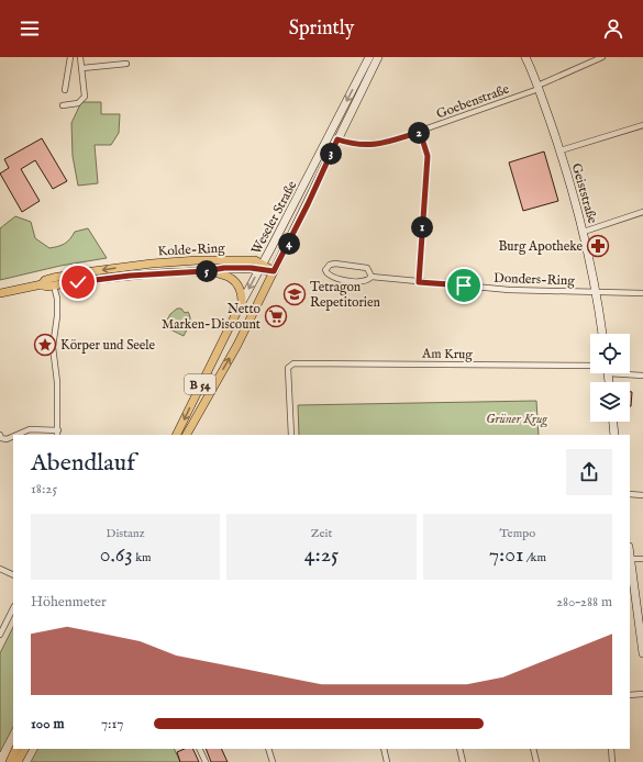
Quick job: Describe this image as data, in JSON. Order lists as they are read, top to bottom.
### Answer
{
  "streets": {
    "main road": [
      "Geiststraße",
      "Weseler Straße",
      "Kolde-Ring",
      "B 54"
    ],
    "street": ["Goebenstraße", "Donders-Ring", "Am Krug"]
  },
  "crossings": [
    ["Goebenstraße", "Geiststraße"],
    ["Goebenstraße", "Weseler Straße"],
    ["Geiststraße", "Donders-Ring"],
    ["Weseler Straße", "Kolde-Ring"]
  ],
  "parks": ["Grüner Krug"],
  "places": {
    "pharmacy": ["Burg Apotheke"],
    "school or university": ["Tetragon Repetitorien"],
    "supermarket": ["Netto Marken-Discount"],
    "place": ["Körper und Seele"]
  },
  "page": {
    "header": "Sprintly",
    "pins": [
      "2",
      "3",
      "1",
      "4",
      "5"
    ],
    "heading": ["Abendlauf", "18:25"],
    "stats": [
      ["Distanz", "0.63 km"],
      ["Zeit", "4:25"],
      ["Tempo", "7:01 /km"]
    ],
    "chart": ["Höhenmeter", "280–288 m"],
    "list": [
      {
        "name": "100 m",
        "note": "7:17"
      }
    ]
  }
}
